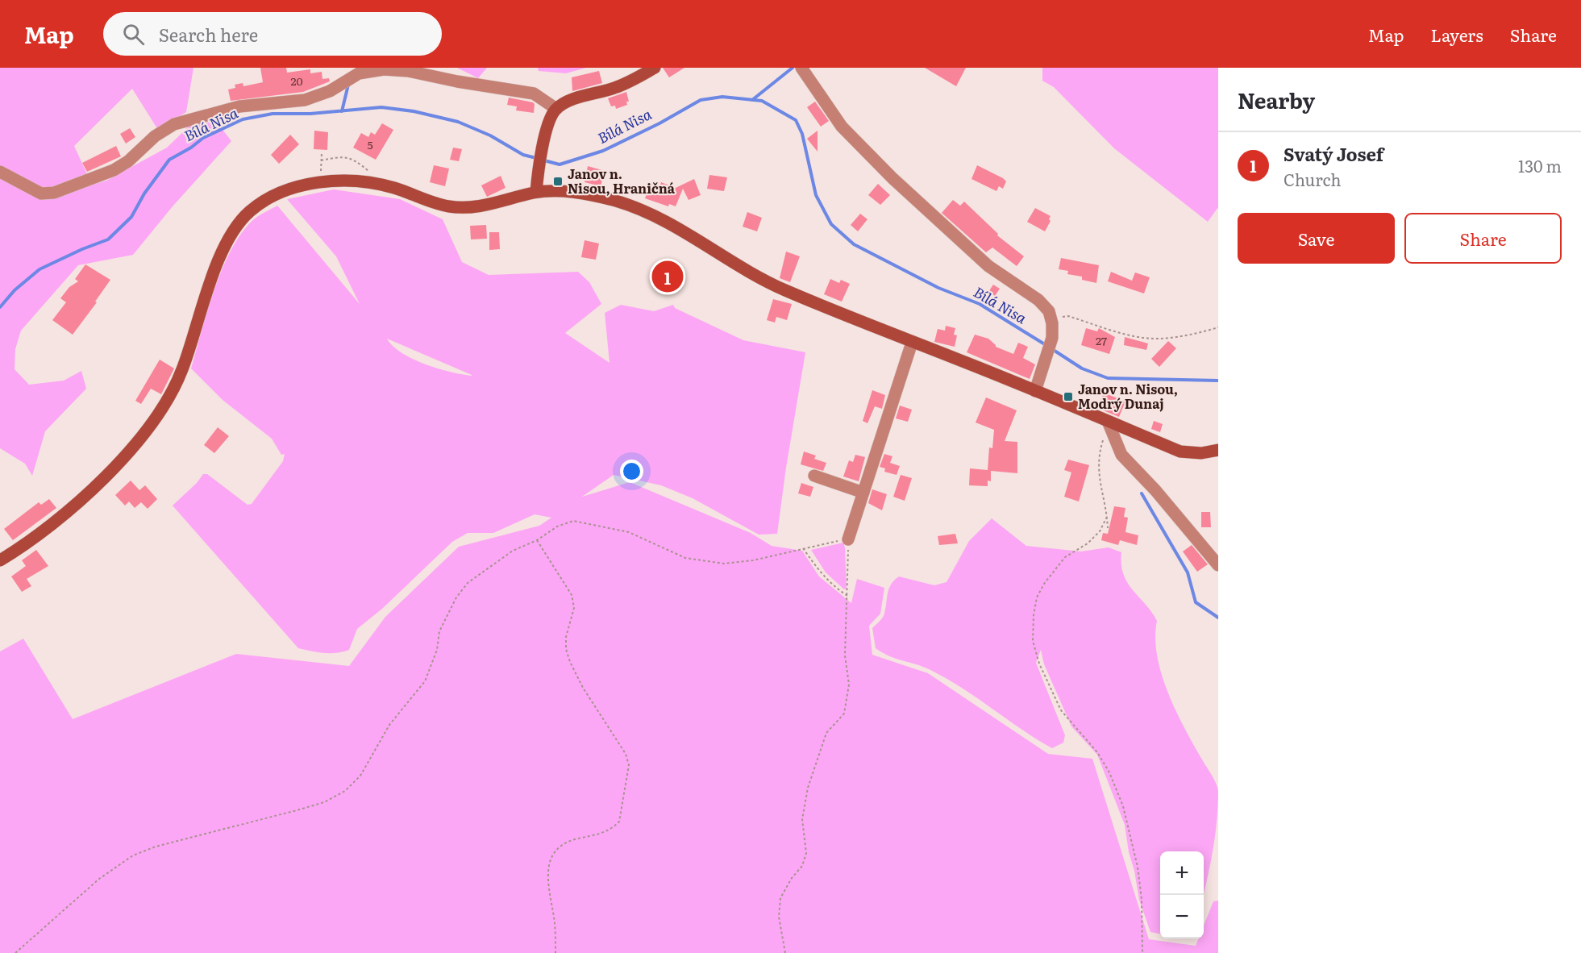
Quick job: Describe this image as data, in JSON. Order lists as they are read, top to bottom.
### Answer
{
  "water": ["Bílá Nisa"],
  "places": {
    "transit": ["Janov n. Nisou, Hraničná", "Janov n. Nisou, Modrý Dunaj"]
  },
  "house_numbers": ["20", "5", "27"],
  "page": {
    "header": "Map",
    "search": "Search here",
    "nav": ["Map", "Layers", "Share"],
    "heading": "Nearby",
    "list": [
      {
        "mark": "1",
        "name": "Svatý Josef",
        "note": "Church",
        "value": "130 m"
      }
    ],
    "buttons": ["Save", "Share"],
    "pins": "1",
    "map_buttons": ["+", "−"]
  }
}
